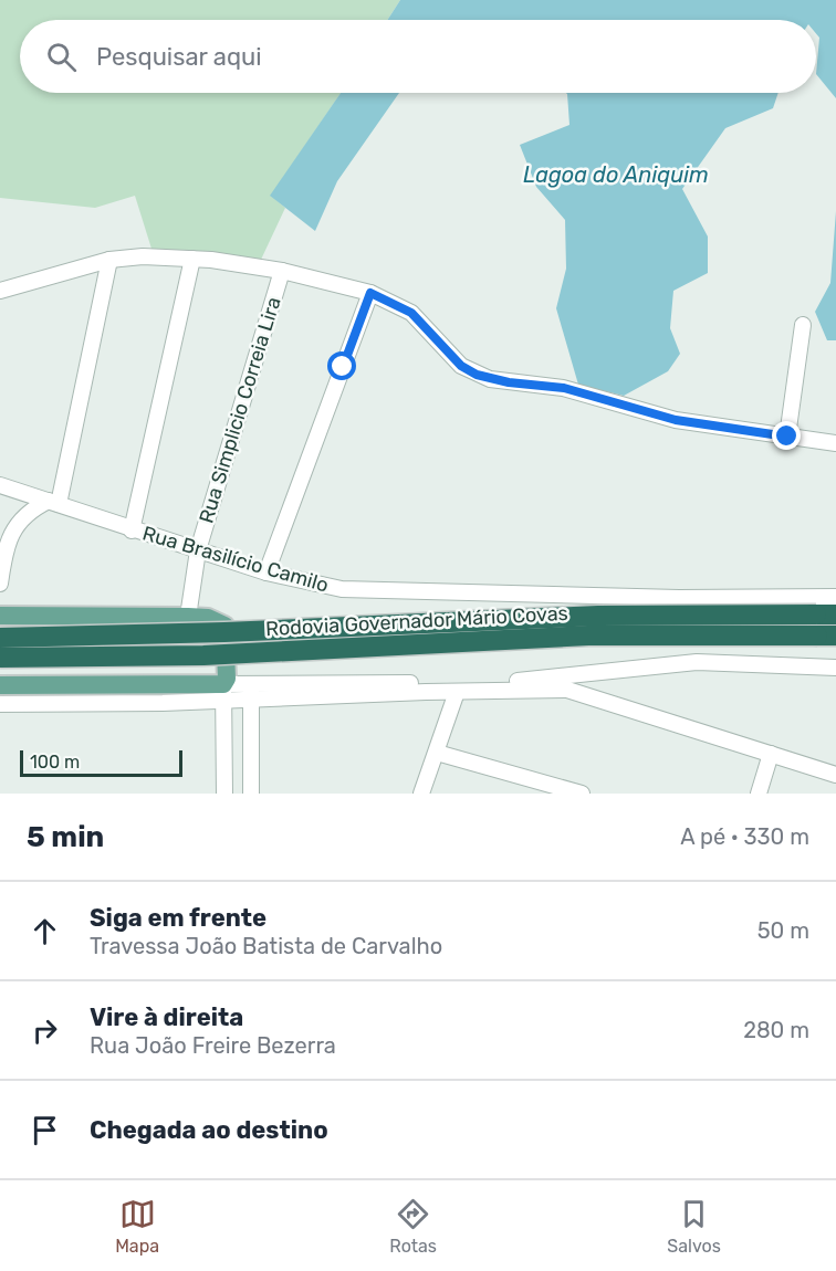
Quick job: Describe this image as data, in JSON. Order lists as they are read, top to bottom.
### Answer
{
  "streets": {
    "highway": ["Rodovia Governador Mário Covas"],
    "street": ["Rua Simplicio Correia Lira", "Rua Brasilício Camilo"]
  },
  "crossings": [
    ["Rua Simplicio Correia Lira", "Rua Brasilício Camilo"]
  ],
  "water": ["Lagoa do Aniquim"],
  "scale_bar": "100 m",
  "page": {
    "search": "Pesquisar aqui",
    "scale": "100 m",
    "heading": ["5 min", "A pé · 330 m"],
    "list": [
      ["Siga em frente", "Travessa João Batista de Carvalho", "50 m"],
      ["Vire à direita", "Rua João Freire Bezerra", "280 m"],
      "Chegada ao destino"
    ],
    "nav": ["Mapa", "Rotas", "Salvos"]
  }
}
